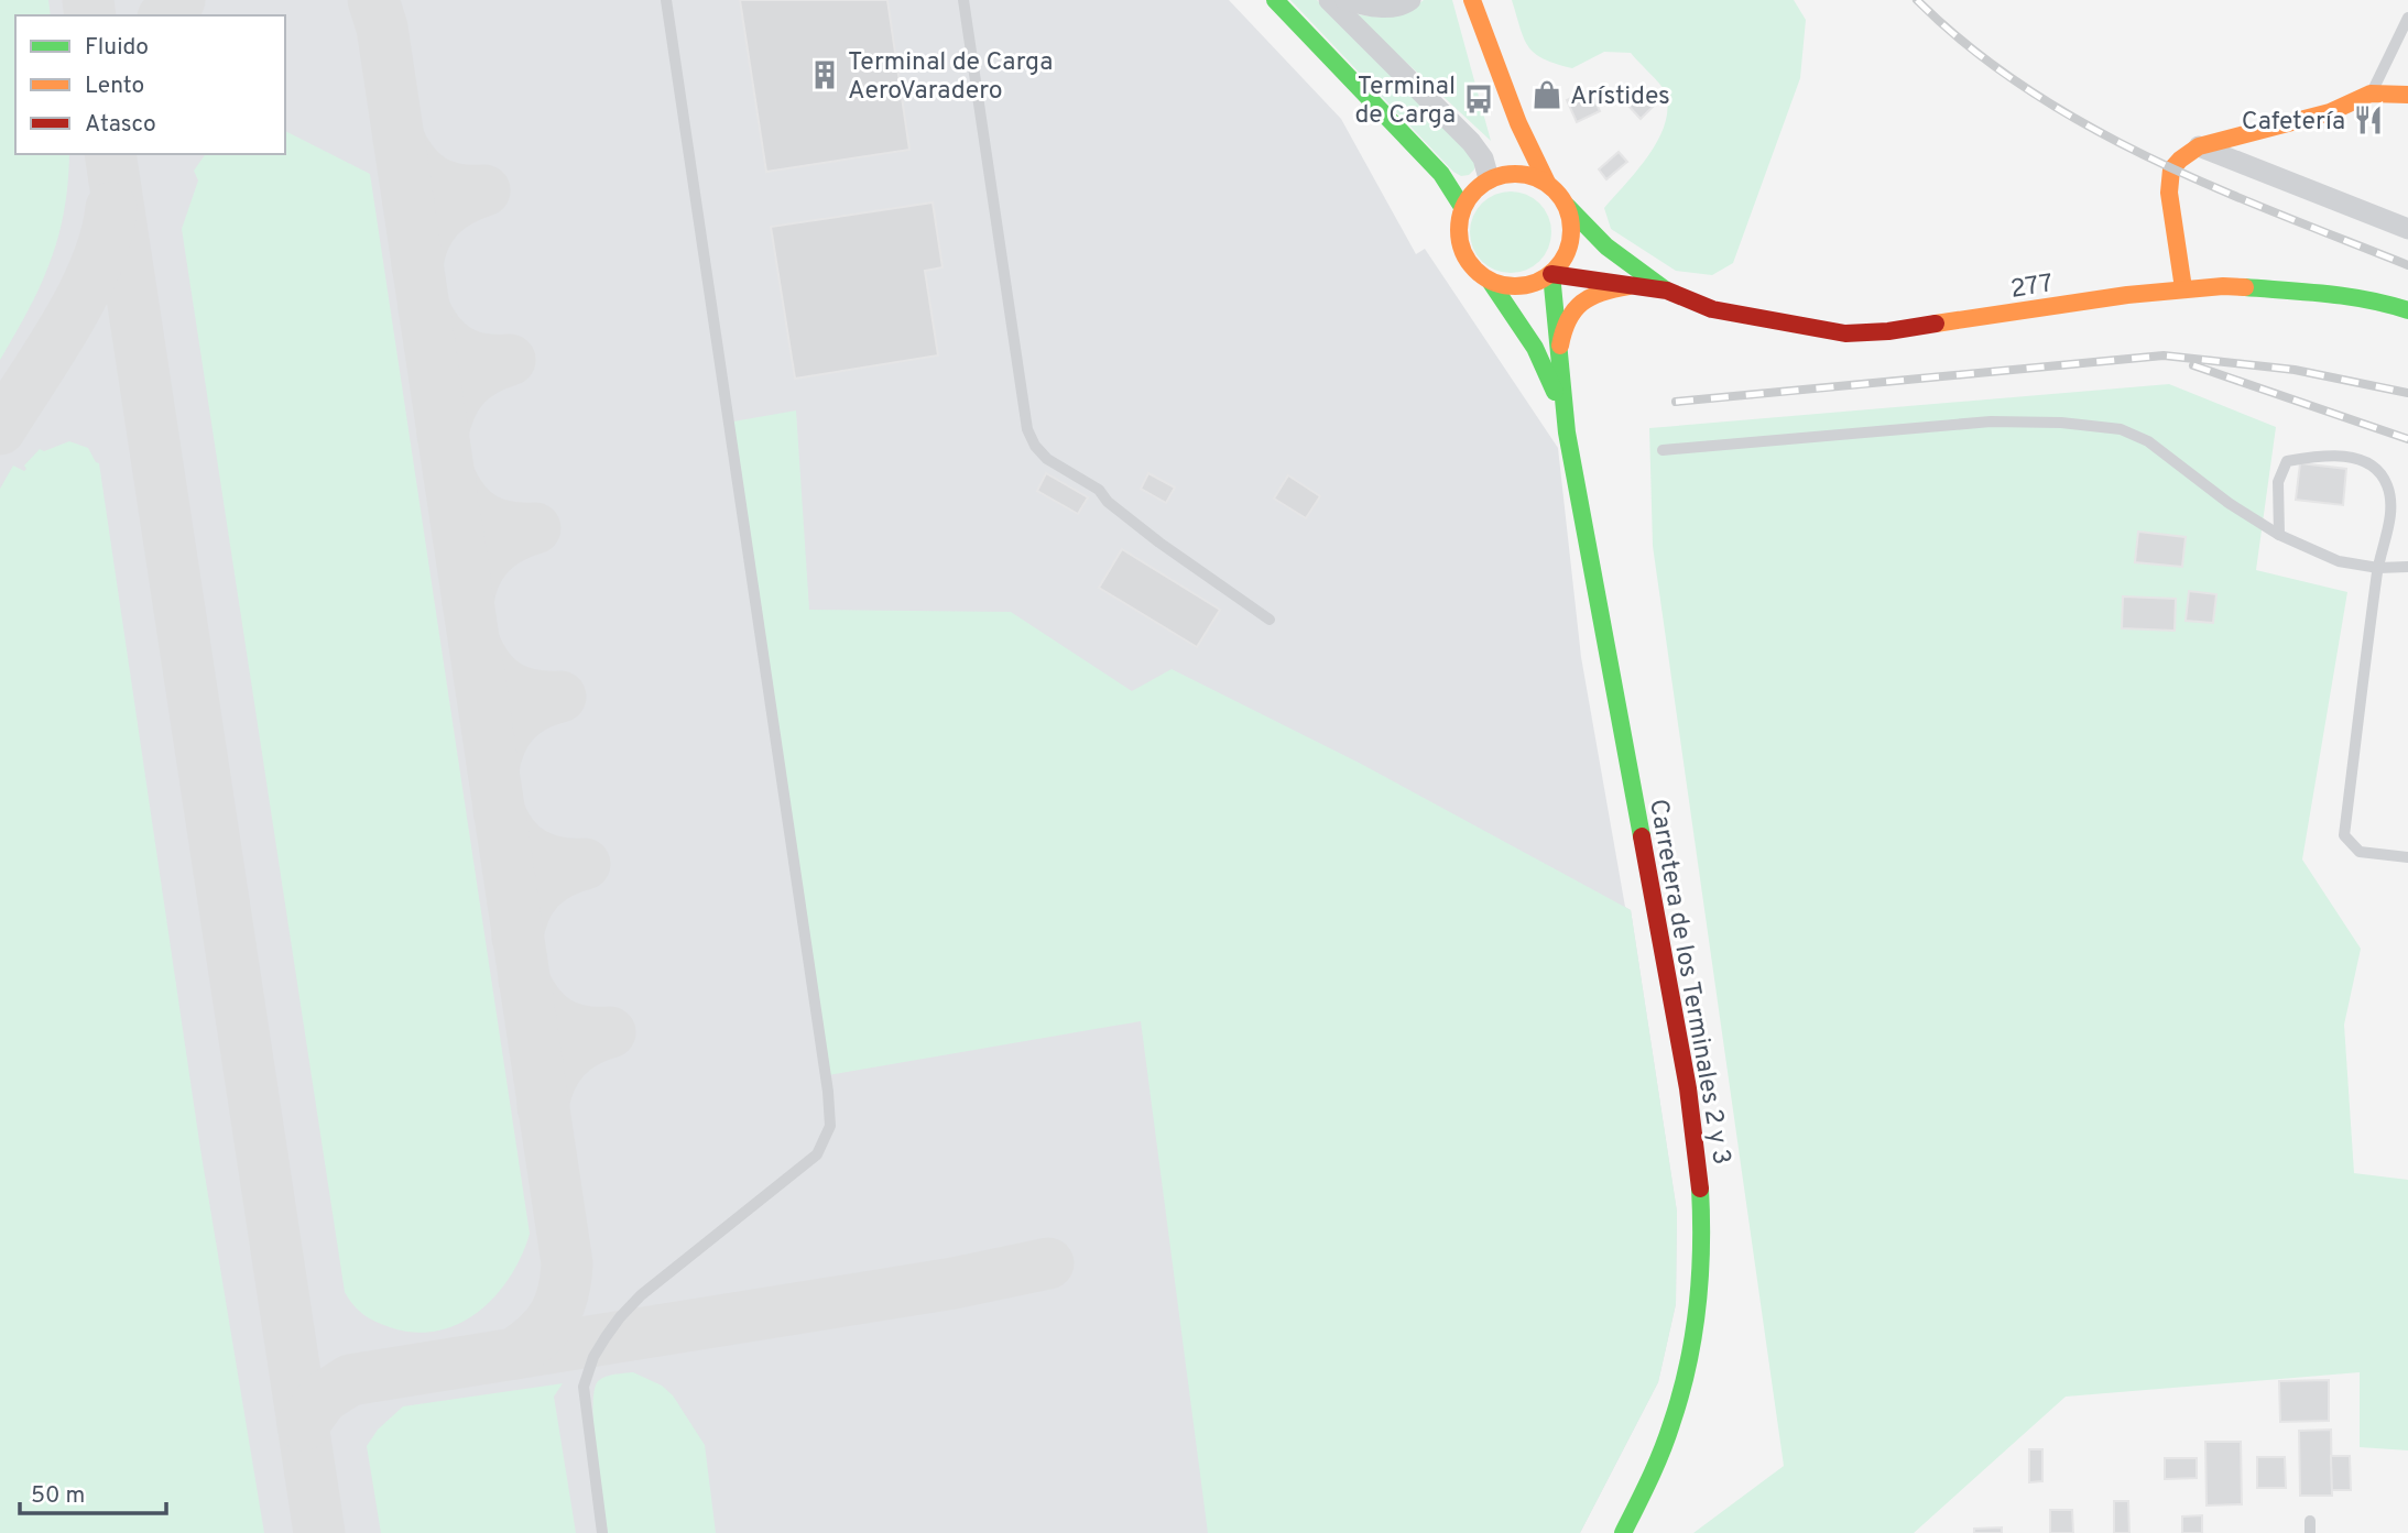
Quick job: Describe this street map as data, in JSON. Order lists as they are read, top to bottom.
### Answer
{
  "streets": {
    "main road": ["277", "Carretera de los Terminales 2 y 3"]
  },
  "crossings": [
    ["277", "Carretera de los Terminales 2 y 3"]
  ],
  "places": {
    "building": ["Terminal de Carga AeroVaradero"],
    "shop": ["Arístides"],
    "bus stop": ["Terminal de Carga"],
    "restaurant": ["Cafetería"]
  },
  "legend": ["Fluido", "Lento", "Atasco"],
  "scale_bar": "50 m"
}
